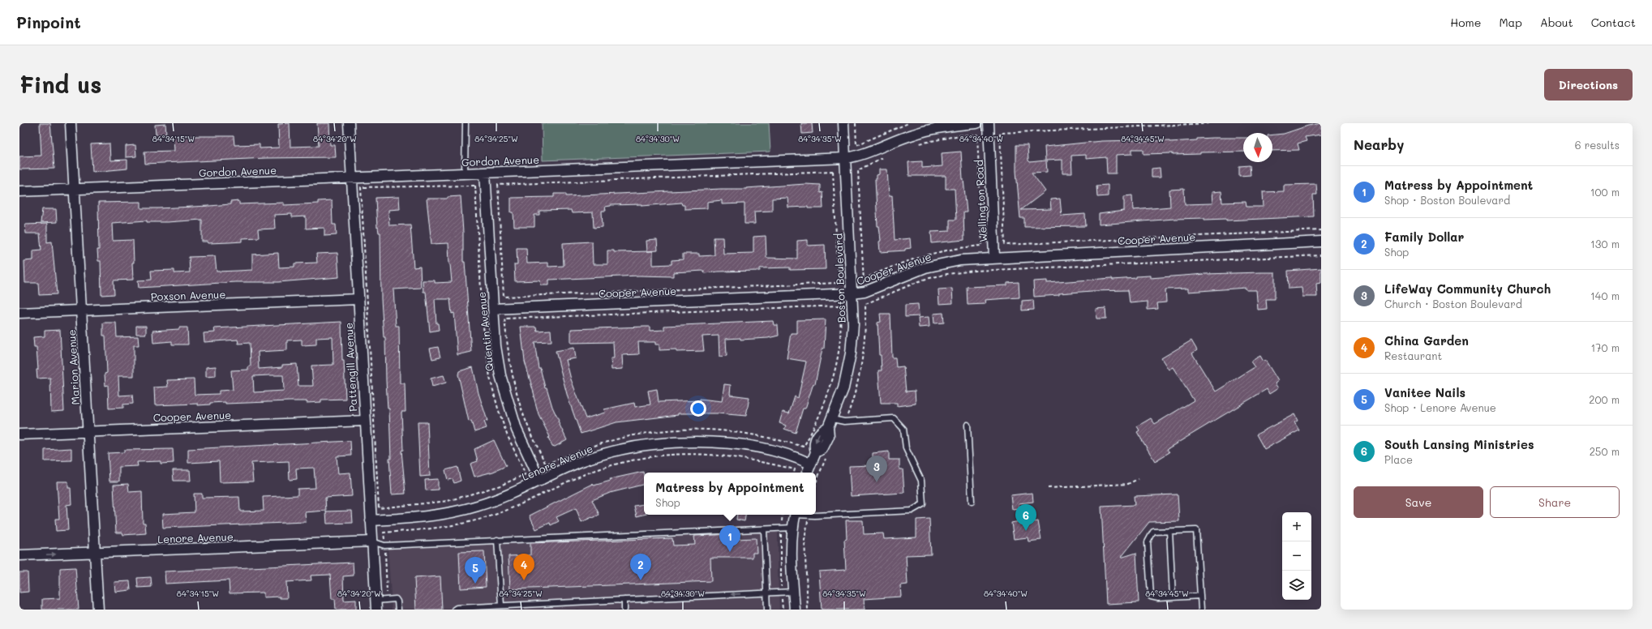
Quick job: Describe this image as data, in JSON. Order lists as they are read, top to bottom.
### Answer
{
  "streets": {
    "street": [
      "Gordon Avenue",
      "Wellington Road",
      "Cooper Avenue",
      "Boston Boulevard",
      "Poxson Avenue",
      "Quentin Avenue",
      "Marion Avenue",
      "Pattengill Avenue",
      "Lenore Avenue"
    ]
  },
  "crossings": [
    ["Gordon Avenue", "Boston Boulevard"],
    ["Gordon Avenue", "Quentin Avenue"],
    ["Gordon Avenue", "Marion Avenue"],
    ["Gordon Avenue", "Pattengill Avenue"],
    ["Wellington Road", "Cooper Avenue"],
    ["Cooper Avenue", "Boston Boulevard"],
    ["Cooper Avenue", "Quentin Avenue"],
    ["Cooper Avenue", "Marion Avenue"],
    ["Cooper Avenue", "Pattengill Avenue"],
    ["Boston Boulevard", "Lenore Avenue"],
    ["Poxson Avenue", "Marion Avenue"],
    ["Poxson Avenue", "Pattengill Avenue"],
    ["Quentin Avenue", "Lenore Avenue"],
    ["Marion Avenue", "Lenore Avenue"],
    ["Pattengill Avenue", "Lenore Avenue"]
  ],
  "north": "bottom",
  "page": {
    "header": "Pinpoint",
    "nav": [
      "Home",
      "Map",
      "About",
      "Contact"
    ],
    "buttons": [
      "Directions",
      ["Save", "Share"]
    ],
    "title": "Find us",
    "heading": ["Nearby", "6 results"],
    "list": [
      {
        "mark": "1",
        "name": "Matress by Appointment",
        "note": "Shop · Boston Boulevard",
        "value": "100 m"
      },
      {
        "mark": "2",
        "name": "Family Dollar",
        "note": "Shop",
        "value": "130 m"
      },
      {
        "mark": "3",
        "name": "LifeWay Community Church",
        "note": "Church · Boston Boulevard",
        "value": "140 m"
      },
      {
        "mark": "4",
        "name": "China Garden",
        "note": "Restaurant",
        "value": "170 m"
      },
      {
        "mark": "5",
        "name": "Vanitee Nails",
        "note": "Shop · Lenore Avenue",
        "value": "200 m"
      },
      {
        "mark": "6",
        "name": "South Lansing Ministries",
        "note": "Place",
        "value": "250 m"
      }
    ],
    "pins": [
      "3",
      "6",
      "1",
      "2",
      "4",
      "5"
    ],
    "popup": ["Matress by Appointment", "Shop"],
    "map_buttons": ["+", "−"]
  },
  "coordinates": [
    "84°34'15\"W",
    "84°34'20\"W",
    "84°34'25\"W",
    "84°34'30\"W",
    "84°34'35\"W",
    "84°34'40\"W",
    "84°34'45\"W"
  ]
}
